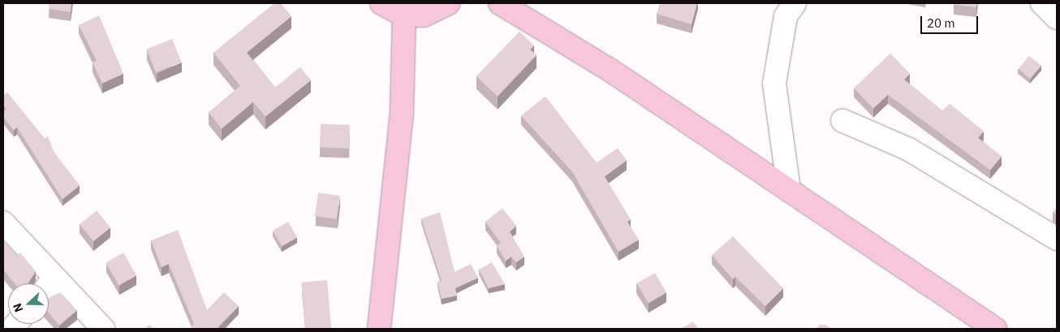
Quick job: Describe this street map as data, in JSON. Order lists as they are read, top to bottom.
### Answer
{
  "scale_bar": "20 m",
  "north": "left"
}
